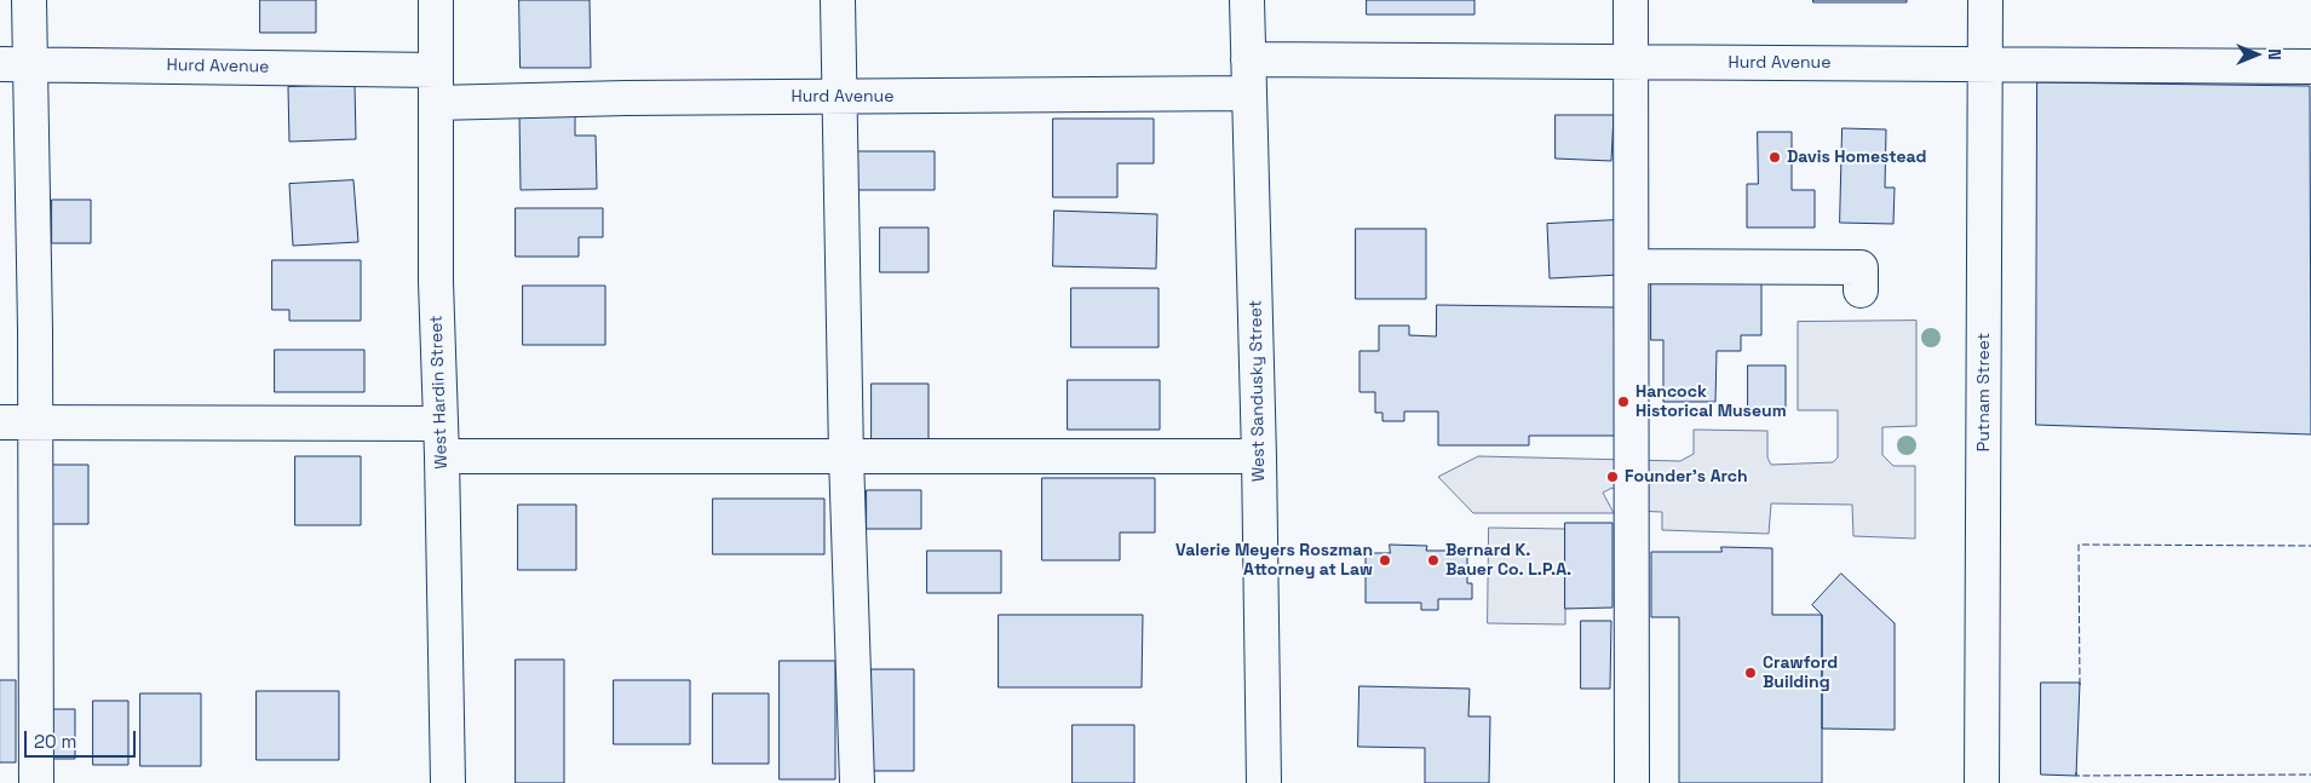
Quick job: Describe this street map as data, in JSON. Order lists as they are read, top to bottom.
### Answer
{
  "streets": {
    "street": [
      "Hurd Avenue",
      "West Sandusky Street",
      "West Hardin Street",
      "Putnam Street"
    ]
  },
  "crossings": [
    ["Hurd Avenue", "West Sandusky Street"],
    ["Hurd Avenue", "West Hardin Street"],
    ["Hurd Avenue", "Putnam Street"]
  ],
  "places": [
    "Davis Homestead",
    "Hancock Historical Museum",
    "Founder's Arch",
    "Valerie Meyers Roszman Attorney at Law",
    "Bernard K. Bauer Co. L.P.A.",
    "Crawford Building"
  ],
  "scale_bar": "20 m",
  "north": "right"
}
